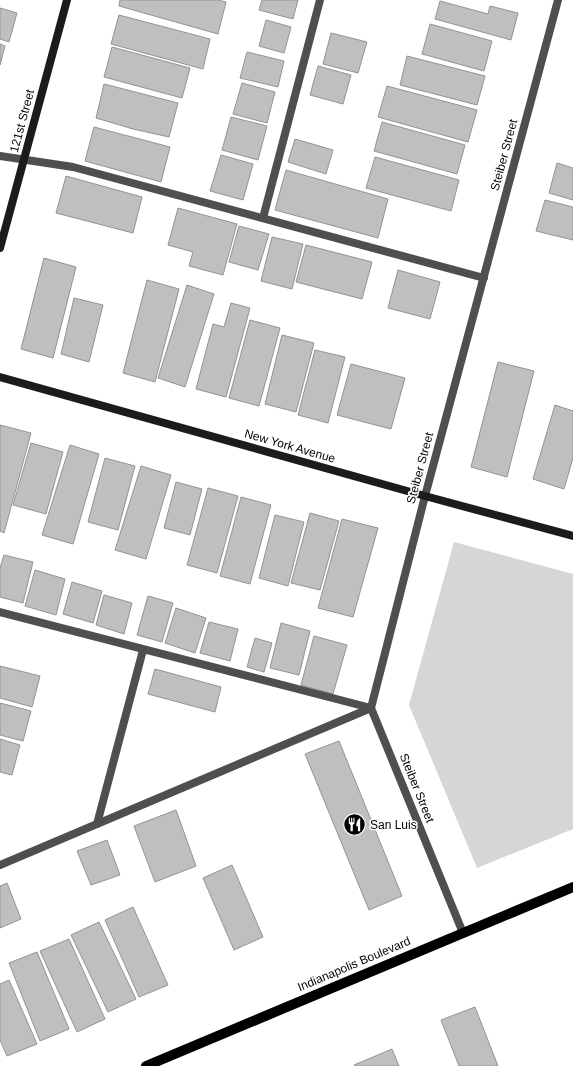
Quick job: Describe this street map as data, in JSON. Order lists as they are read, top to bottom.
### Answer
{
  "streets": {
    "main road": ["Indianapolis Boulevard"],
    "street": ["121st Street", "Steiber Street", "New York Avenue"]
  },
  "crossings": [
    ["Steiber Street", "New York Avenue"],
    ["Steiber Street", "Indianapolis Boulevard"]
  ],
  "places": {
    "restaurant": ["San Luis"]
  }
}
